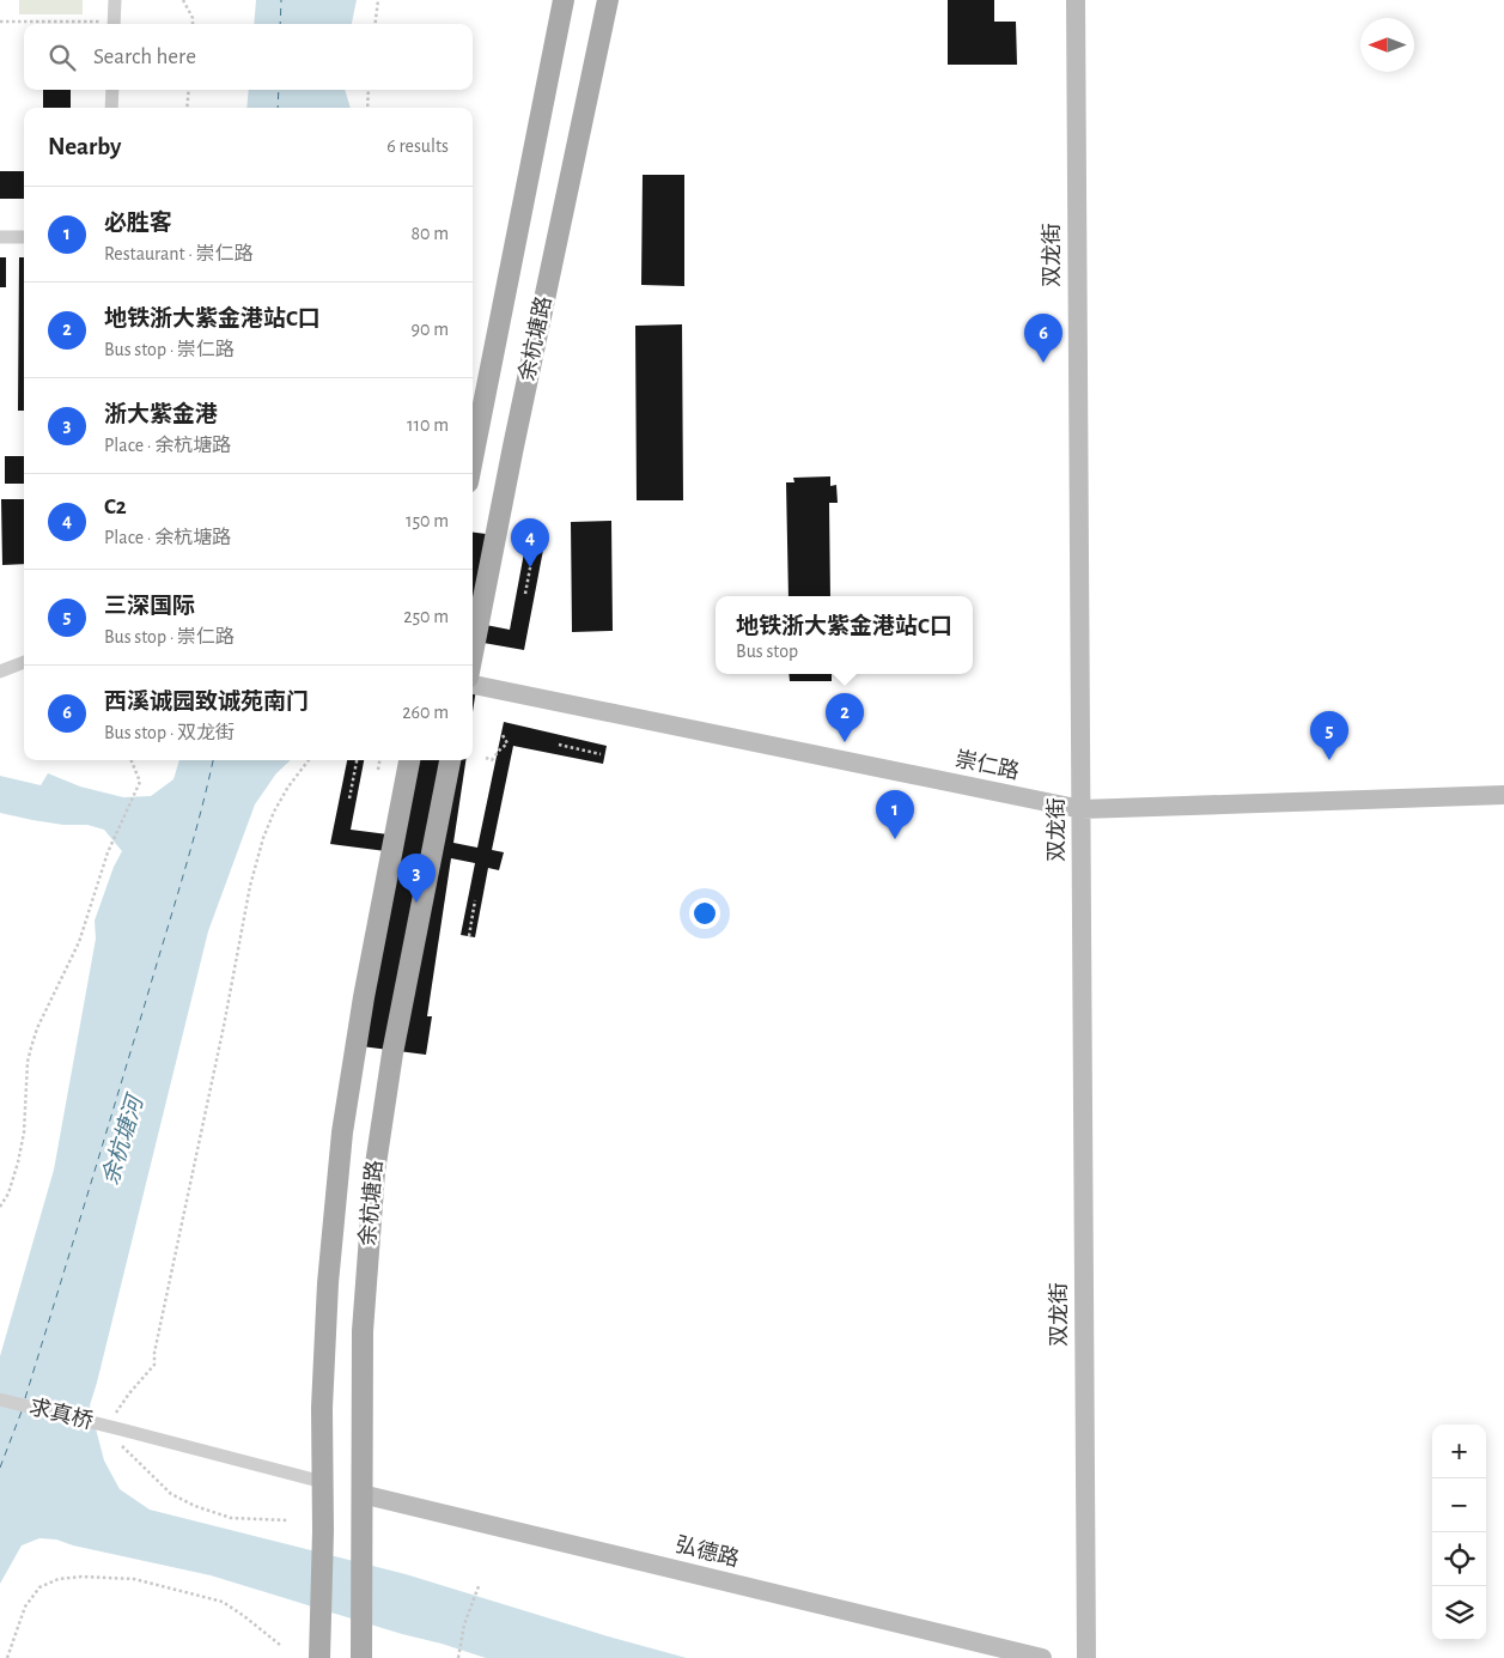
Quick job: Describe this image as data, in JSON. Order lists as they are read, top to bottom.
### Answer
{
  "streets": {
    "main road": ["余杭塘路"],
    "street": [
      "双龙街",
      "崇仁路",
      "求真桥",
      "弘德路"
    ]
  },
  "crossings": [
    ["双龙街", "崇仁路"],
    ["余杭塘路", "求真桥"],
    ["余杭塘路", "弘德路"]
  ],
  "water": ["余杭塘河"],
  "north": "left",
  "page": {
    "search": "Search here",
    "heading": ["Nearby", "6 results"],
    "list": [
      {
        "mark": "1",
        "name": "必胜客",
        "note": "Restaurant · 崇仁路",
        "value": "80 m"
      },
      {
        "mark": "2",
        "name": "地铁浙大紫金港站C口",
        "note": "Bus stop · 崇仁路",
        "value": "90 m"
      },
      {
        "mark": "3",
        "name": "浙大紫金港",
        "note": "Place · 余杭塘路",
        "value": "110 m"
      },
      {
        "mark": "4",
        "name": "C2",
        "note": "Place · 余杭塘路",
        "value": "150 m"
      },
      {
        "mark": "5",
        "name": "三深国际",
        "note": "Bus stop · 崇仁路",
        "value": "250 m"
      },
      {
        "mark": "6",
        "name": "西溪诚园致诚苑南门",
        "note": "Bus stop · 双龙街",
        "value": "260 m"
      }
    ],
    "pins": [
      "6",
      "4",
      "2",
      "5",
      "1",
      "3"
    ],
    "popup": ["地铁浙大紫金港站C口", "Bus stop"],
    "map_buttons": ["+", "−"]
  }
}
